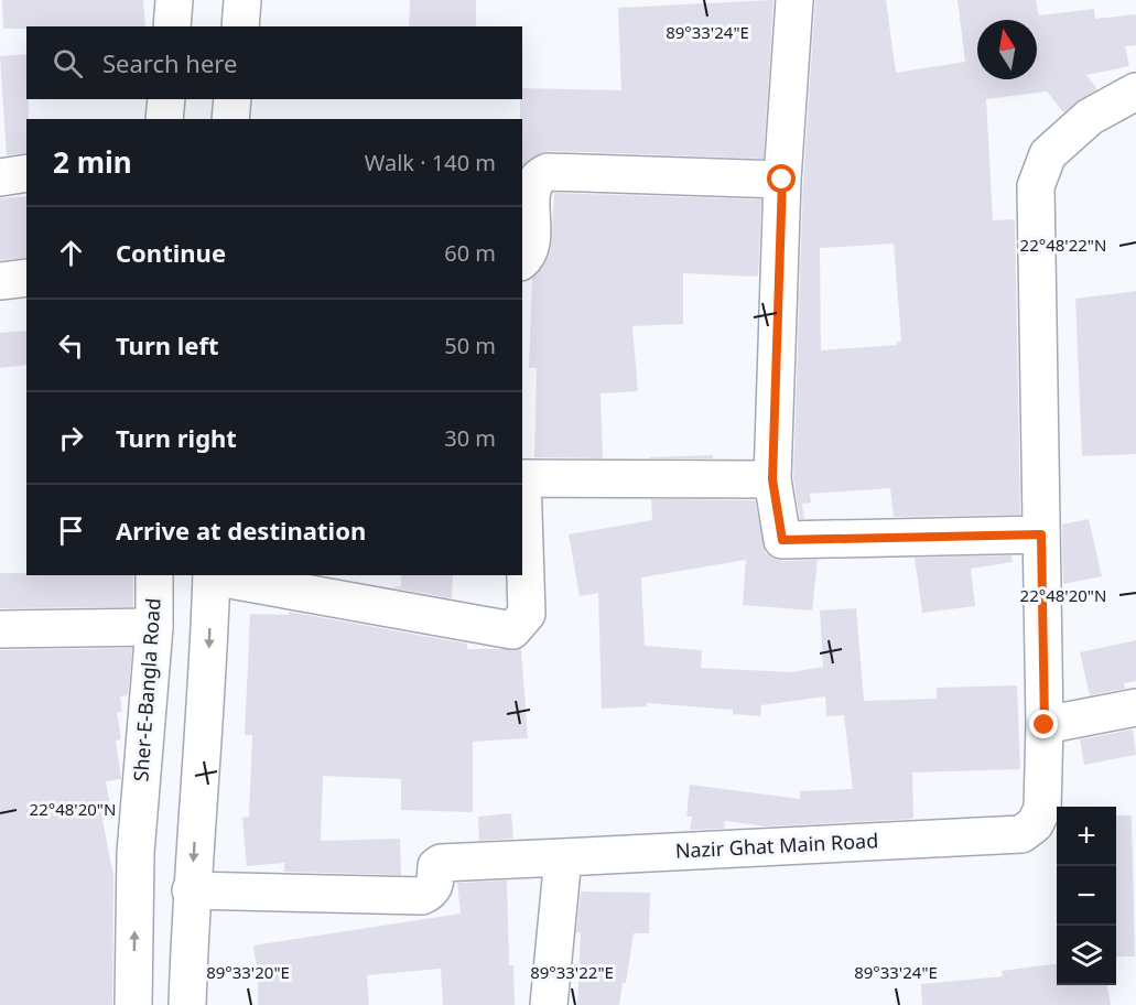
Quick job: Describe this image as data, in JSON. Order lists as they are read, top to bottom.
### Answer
{
  "streets": {
    "main road": ["Sher-E-Bangla Road", "Nazir Ghat Main Road"]
  },
  "north": "top",
  "page": {
    "search": "Search here",
    "heading": ["2 min", "Walk · 140 m"],
    "list": [
      ["Continue", "60 m"],
      ["Turn left", "50 m"],
      ["Turn right", "30 m"],
      "Arrive at destination"
    ],
    "map_buttons": ["+", "−"]
  },
  "coordinates": [
    "89°33'24\"E",
    "22°48'22\"N",
    "22°48'20\"N",
    "89°33'20\"E",
    "89°33'22\"E"
  ]
}
